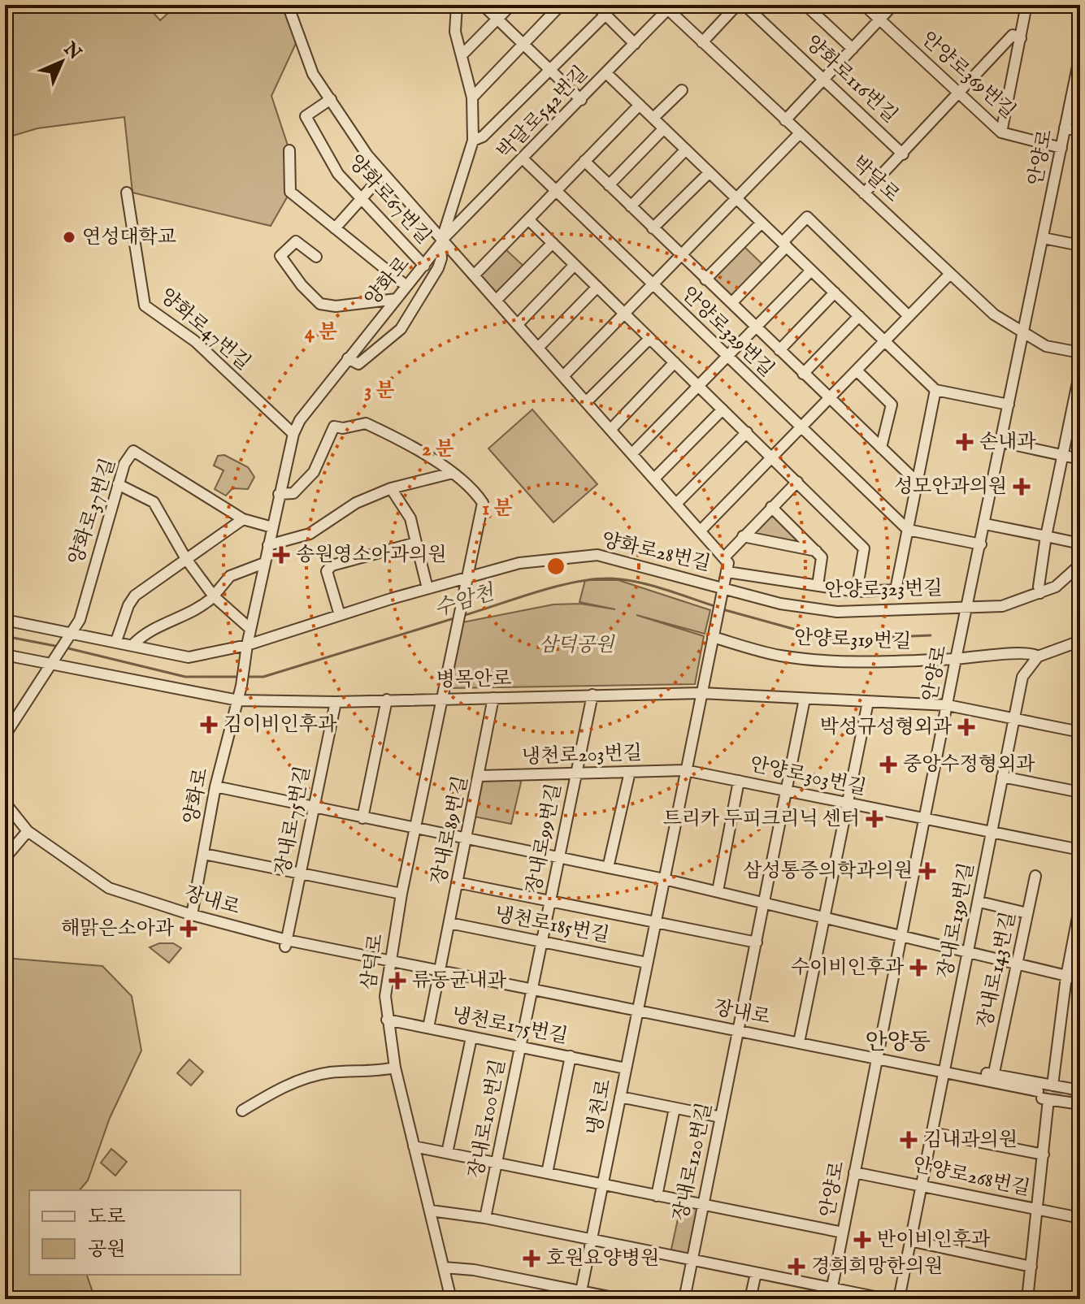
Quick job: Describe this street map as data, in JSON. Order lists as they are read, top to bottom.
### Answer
{
  "streets": {
    "street": [
      "안양로369번길",
      "양화로116번길",
      "박달로542번길",
      "안양로",
      "박달로",
      "양화로67번길",
      "양화로",
      "양화로47번길",
      "안양로329번길",
      "양화로37번길",
      "양화로28번길",
      "안양로323번길",
      "안양로319번길",
      "병목안로",
      "냉천로203번길",
      "안양로303번길",
      "장내로75번길",
      "장내로89번길",
      "장내로99번길",
      "장내로",
      "장내로139번길",
      "냉천로185번길",
      "삼덕로",
      "장내로143번길",
      "냉천로175번길",
      "냉천로",
      "장내로100번길",
      "장내로120번길",
      "안양로268번길"
    ]
  },
  "crossings": [
    ["안양로369번길", "안양로"],
    ["박달로542번길", "박달로"],
    ["박달로542번길", "양화로"],
    ["박달로542번길", "안양로329번길"],
    ["안양로", "박달로"],
    ["안양로", "안양로323번길"],
    ["안양로", "안양로319번길"],
    ["안양로", "병목안로"],
    ["안양로", "안양로303번길"],
    ["안양로", "장내로"],
    ["안양로", "안양로268번길"],
    ["양화로67번길", "양화로"],
    ["양화로", "양화로47번길"],
    ["양화로", "양화로37번길"],
    ["양화로", "양화로28번길"],
    ["양화로", "병목안로"],
    ["양화로", "장내로"],
    ["양화로37번길", "양화로28번길"],
    ["양화로37번길", "병목안로"],
    ["양화로28번길", "안양로323번길"],
    ["양화로28번길", "삼덕로"],
    ["양화로28번길", "냉천로"],
    ["안양로323번길", "냉천로"],
    ["안양로319번길", "장내로139번길"],
    ["안양로319번길", "냉천로"],
    ["병목안로", "장내로75번길"],
    ["병목안로", "장내로89번길"],
    ["병목안로", "장내로99번길"],
    ["병목안로", "장내로139번길"],
    ["병목안로", "삼덕로"],
    ["병목안로", "냉천로"],
    ["병목안로", "장내로120번길"],
    ["냉천로203번길", "안양로303번길"],
    ["냉천로203번길", "장내로89번길"],
    ["냉천로203번길", "장내로99번길"],
    ["냉천로203번길", "냉천로"],
    ["안양로303번길", "장내로139번길"],
    ["안양로303번길", "냉천로"],
    ["안양로303번길", "장내로120번길"],
    ["장내로75번길", "장내로"],
    ["장내로89번길", "장내로"],
    ["장내로89번길", "냉천로185번길"],
    ["장내로99번길", "장내로"],
    ["장내로99번길", "냉천로185번길"],
    ["장내로99번길", "장내로100번길"],
    ["장내로", "장내로139번길"],
    ["장내로", "삼덕로"],
    ["장내로", "냉천로"],
    ["장내로", "장내로100번길"],
    ["장내로", "장내로120번길"],
    ["장내로139번길", "안양로268번길"],
    ["냉천로185번길", "냉천로"],
    ["삼덕로", "냉천로175번길"],
    ["냉천로175번길", "냉천로"],
    ["냉천로175번길", "장내로100번길"]
  ],
  "districts": ["안양동"],
  "water": ["수암천"],
  "parks": ["삼덕공원"],
  "places": {
    "other": ["연성대학교"],
    "health": [
      "손내과",
      "성모안과의원",
      "송원영소아과의원",
      "김이비인후과",
      "박성규성형외과",
      "중앙수정형외과",
      "트리카 두피크리닉 센터",
      "삼성통증의학과의원",
      "해맑은소아과",
      "수이비인후과",
      "류동균내과",
      "김내과의원",
      "반이비인후과",
      "호원요양병원",
      "경희희망한의원"
    ]
  },
  "legend": ["도로", "공원"],
  "north": "top right",
  "rings": [
    "4 분",
    "3 분",
    "2 분",
    "1 분"
  ]
}
